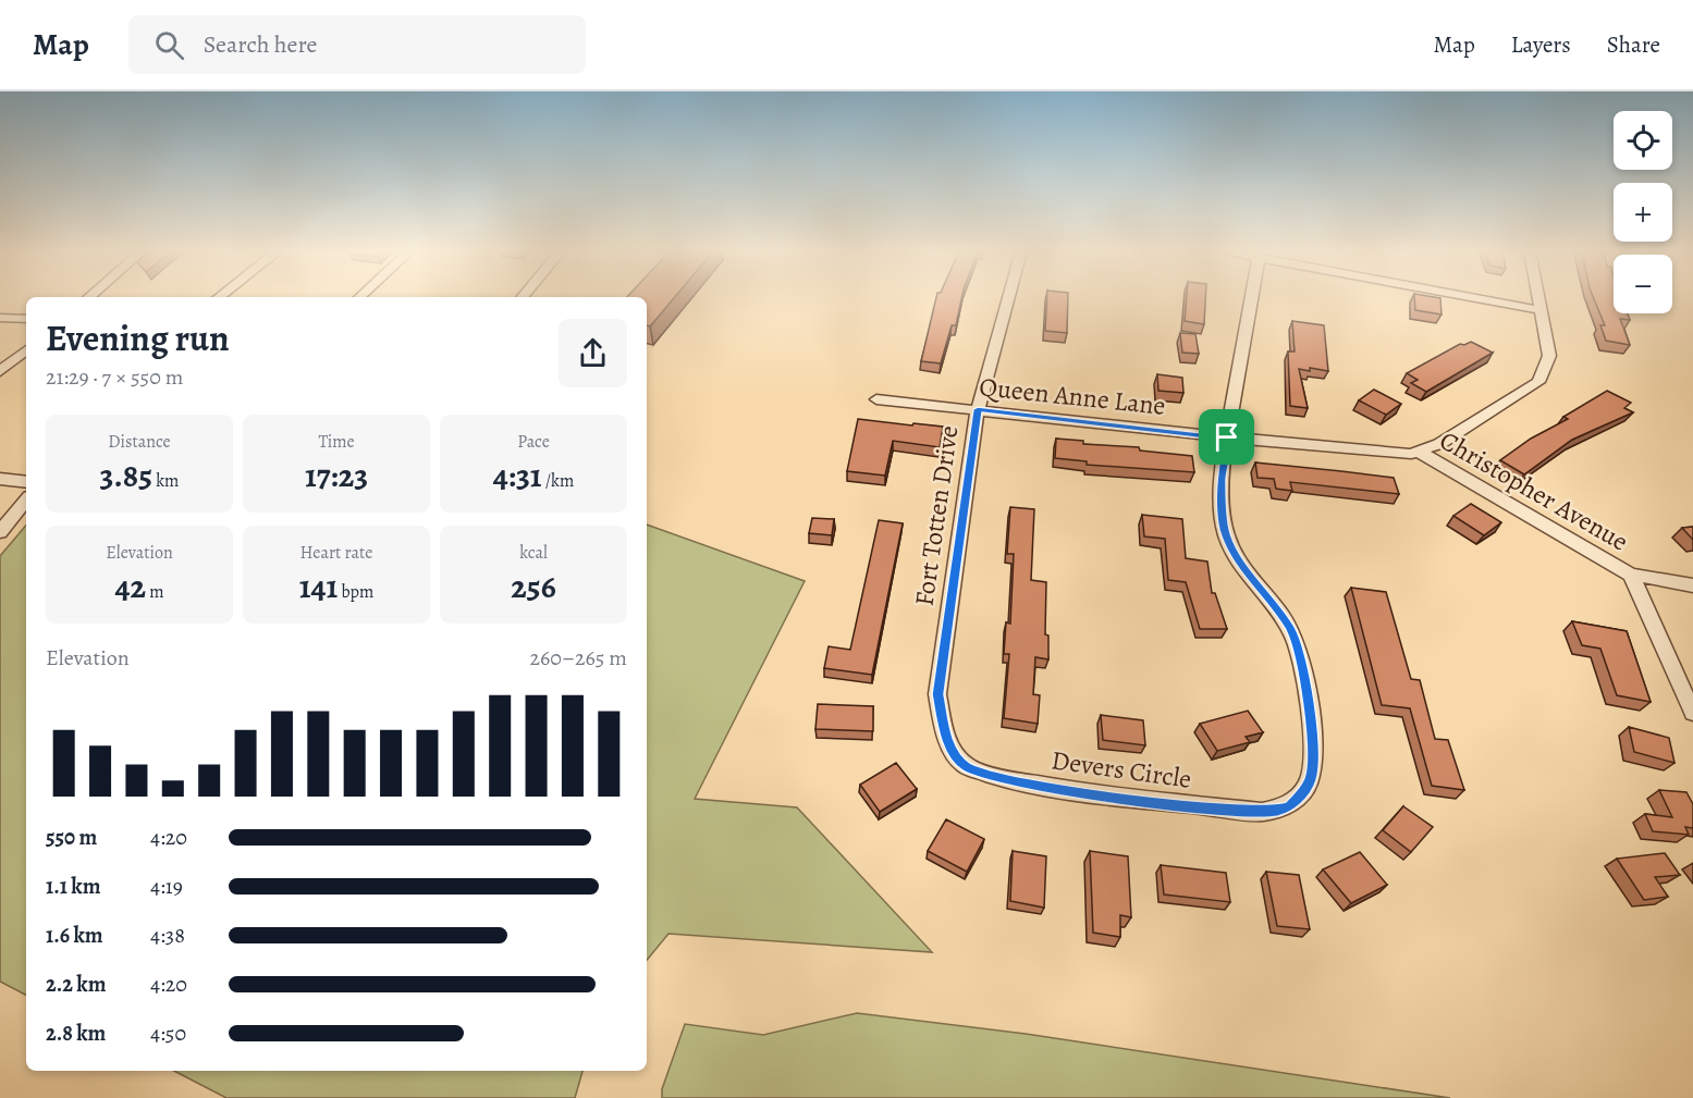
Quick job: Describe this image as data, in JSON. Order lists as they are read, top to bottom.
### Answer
{
  "streets": {
    "street": [
      "Queen Anne Lane",
      "Christopher Avenue",
      "Fort Totten Drive",
      "Devers Circle"
    ]
  },
  "crossings": [
    ["Queen Anne Lane", "Christopher Avenue"],
    ["Queen Anne Lane", "Fort Totten Drive"],
    ["Queen Anne Lane", "Devers Circle"],
    ["Fort Totten Drive", "Devers Circle"]
  ],
  "page": {
    "header": "Map",
    "search": "Search here",
    "nav": ["Map", "Layers", "Share"],
    "map_buttons": ["+", "−"],
    "heading": ["Evening run", "21:29 · 7 × 550 m"],
    "stats": [
      ["Distance", "3.85 km"],
      ["Time", "17:23"],
      ["Pace", "4:31 /km"],
      ["Elevation", "42 m"],
      ["Heart rate", "141 bpm"],
      ["kcal", "256"]
    ],
    "chart": ["Elevation", "260–265 m"],
    "list": [
      {
        "name": "550 m",
        "note": "4:20"
      },
      {
        "name": "1.1 km",
        "note": "4:19"
      },
      {
        "name": "1.6 km",
        "note": "4:38"
      },
      {
        "name": "2.2 km",
        "note": "4:20"
      },
      {
        "name": "2.8 km",
        "note": "4:50"
      }
    ]
  }
}
